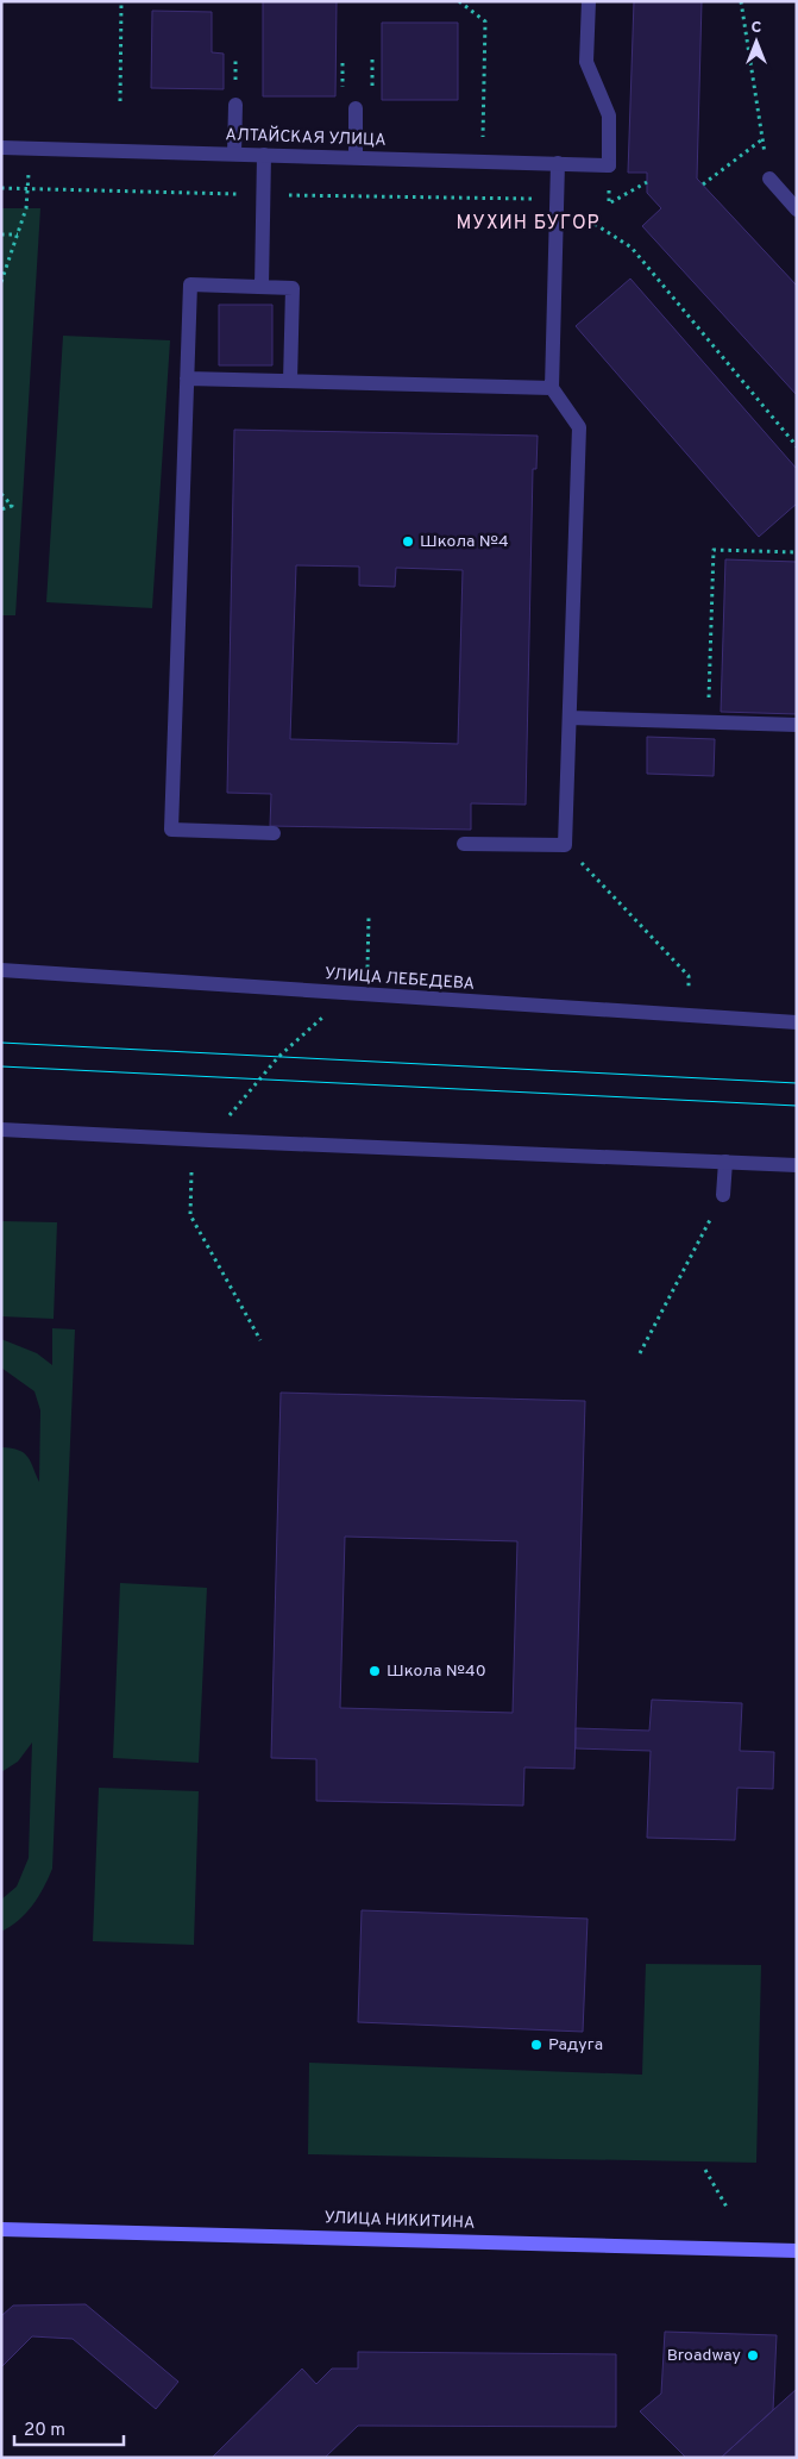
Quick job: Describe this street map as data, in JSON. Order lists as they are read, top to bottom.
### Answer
{
  "streets": {
    "street": ["АЛТАЙСКАЯ УЛИЦА", "УЛИЦА ЛЕБЕДЕВА", "УЛИЦА НИКИТИНА"]
  },
  "districts": ["МУХИН БУГОР"],
  "places": [
    "Школа №4",
    "Школа №40",
    "Радуга",
    "Broadway"
  ],
  "scale_bar": "20 m",
  "north": "top"
}
